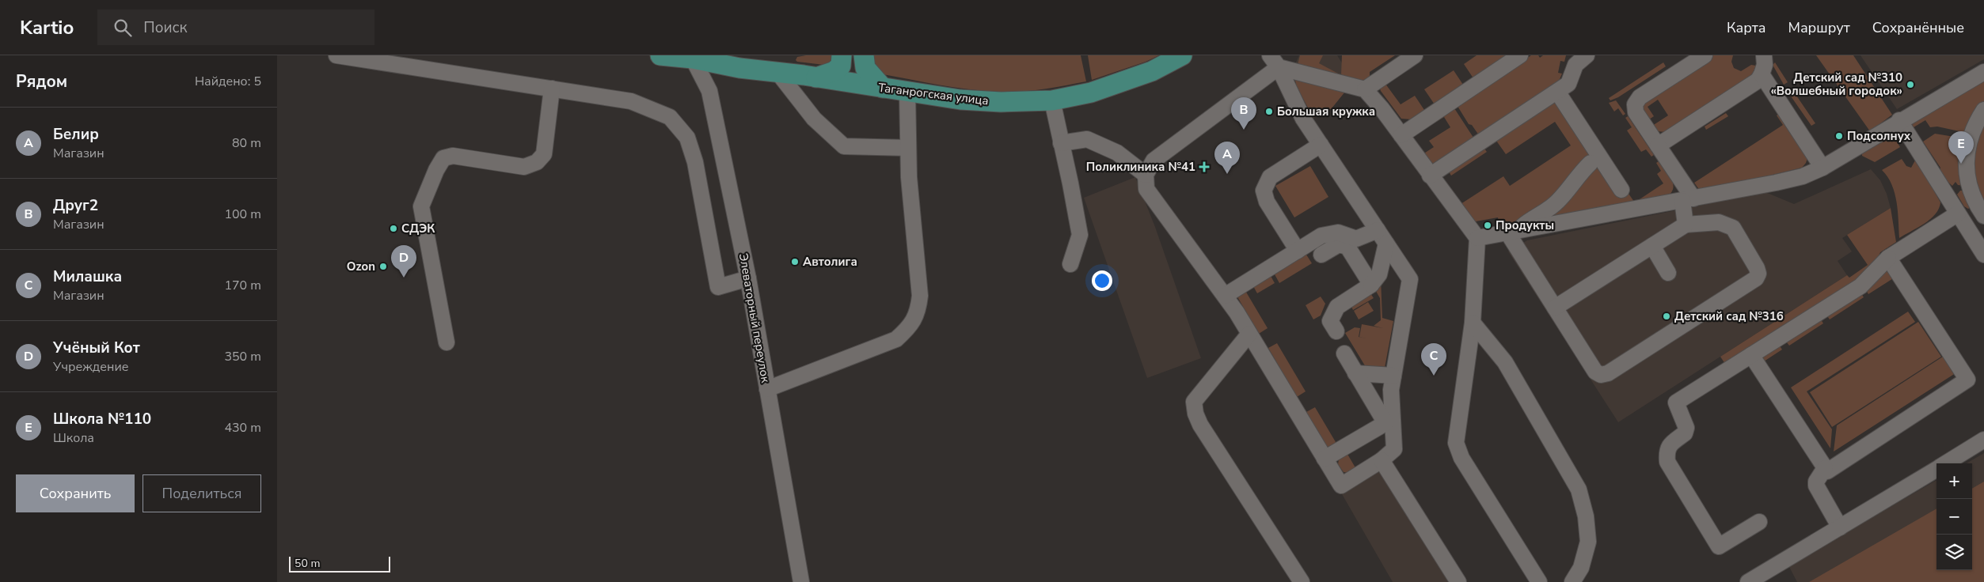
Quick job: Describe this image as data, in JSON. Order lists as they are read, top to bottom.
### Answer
{
  "streets": {
    "main road": ["Таганрогская улица"],
    "street": ["Элеваторный переулок"]
  },
  "crossings": [
    ["Таганрогская улица", "Элеваторный переулок"]
  ],
  "places": {
    "other": [
      "Детский сад №310 «Волшебный городок»",
      "Большая кружка",
      "Подсолнух",
      "Продукты",
      "СДЭК",
      "Автолига",
      "Ozon",
      "Детский сад №316"
    ],
    "health": ["Поликлиника №41"]
  },
  "scale_bar": "50 m",
  "page": {
    "header": "Kartio",
    "search": "Поиск",
    "nav": ["Карта", "Маршрут", "Сохранённые"],
    "heading": ["Рядом", "Найдено: 5"],
    "pins": [
      "B",
      "E",
      "A",
      "D",
      "C"
    ],
    "list": [
      {
        "mark": "A",
        "name": "Белир",
        "note": "Магазин",
        "value": "80 m"
      },
      {
        "mark": "B",
        "name": "Друг2",
        "note": "Магазин",
        "value": "100 m"
      },
      {
        "mark": "C",
        "name": "Милашка",
        "note": "Магазин",
        "value": "170 m"
      },
      {
        "mark": "D",
        "name": "Учёный Кот",
        "note": "Учреждение",
        "value": "350 m"
      },
      {
        "mark": "E",
        "name": "Школа №110",
        "note": "Школа",
        "value": "430 m"
      }
    ],
    "buttons": ["Сохранить", "Поделиться"],
    "map_buttons": ["+", "−"],
    "scale": "50 m"
  }
}
